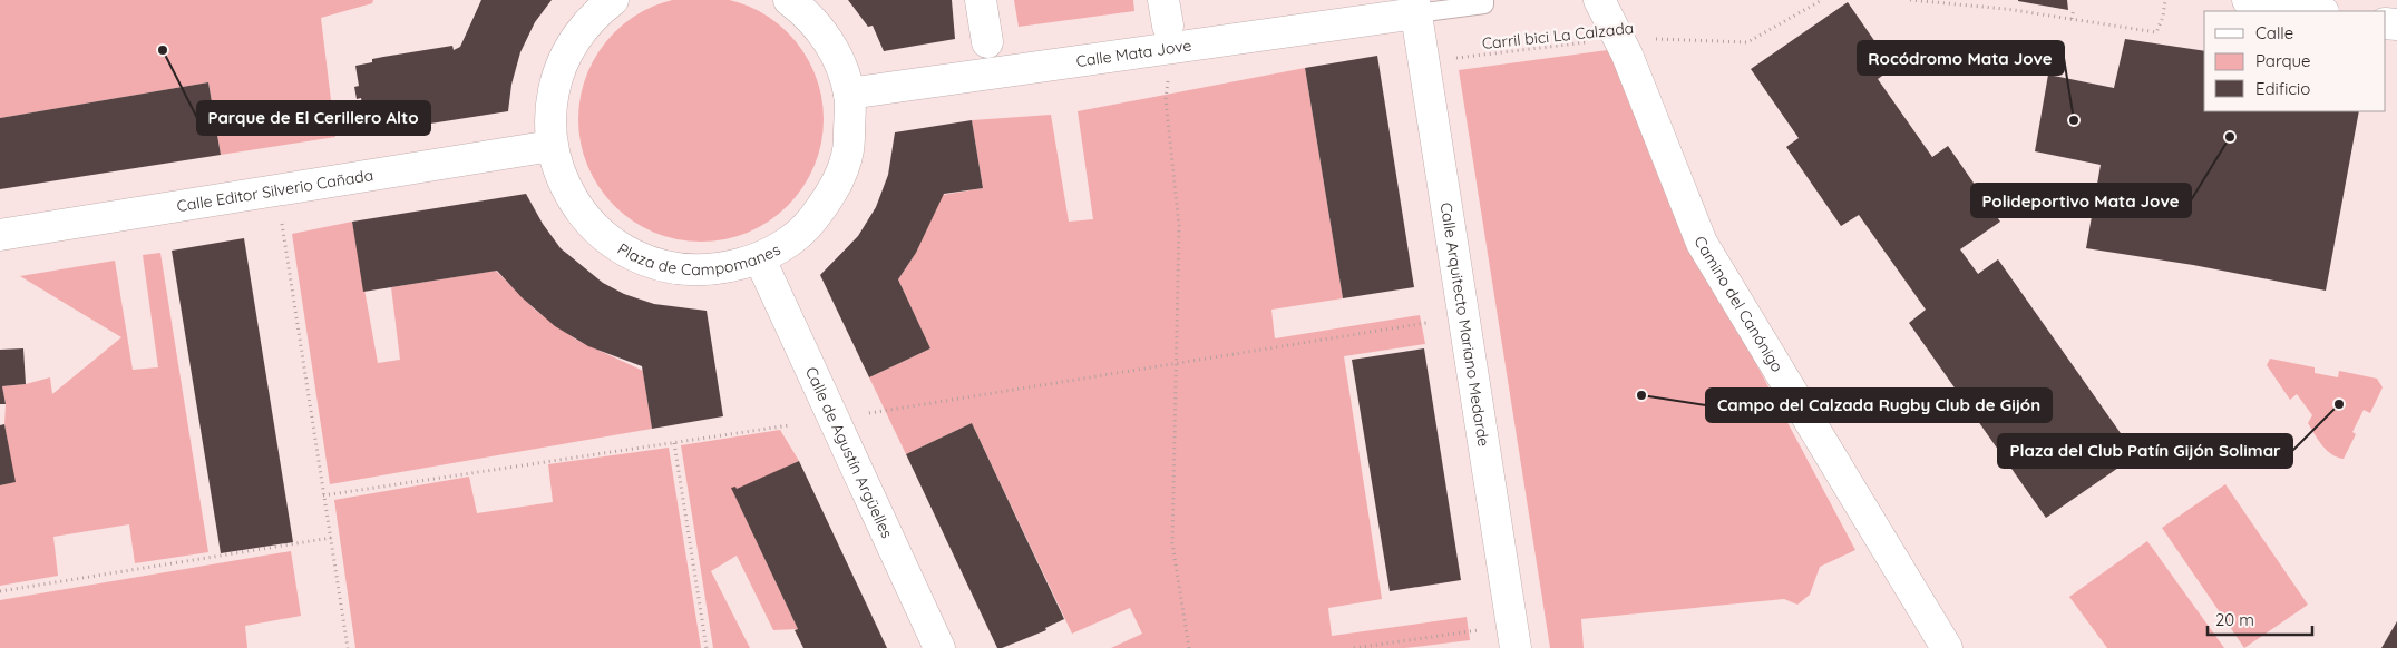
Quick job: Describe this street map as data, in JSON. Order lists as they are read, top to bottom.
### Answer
{
  "streets": {
    "street": [
      "Calle Mata Jove",
      "Calle Editor Silverio Cañada",
      "Plaza de Campomanes",
      "Camino del Canónigo",
      "Calle Arquitecto Mariano Medarde",
      "Calle de Agustín Argüelles"
    ],
    "path": ["Carril bici La Calzada"]
  },
  "crossings": [
    ["Carril bici La Calzada", "Camino del Canónigo"],
    ["Calle Mata Jove", "Plaza de Campomanes"],
    ["Calle Mata Jove", "Calle Arquitecto Mariano Medarde"],
    ["Calle Editor Silverio Cañada", "Plaza de Campomanes"],
    ["Plaza de Campomanes", "Calle de Agustín Argüelles"]
  ],
  "places": [
    "Parque de El Cerillero Alto",
    "Rocódromo Mata Jove",
    "Polideportivo Mata Jove",
    "Campo del Calzada Rugby Club de Gijón",
    "Plaza del Club Patín Gijón Solimar"
  ],
  "legend": ["Calle", "Parque", "Edificio"],
  "scale_bar": "20 m"
}
